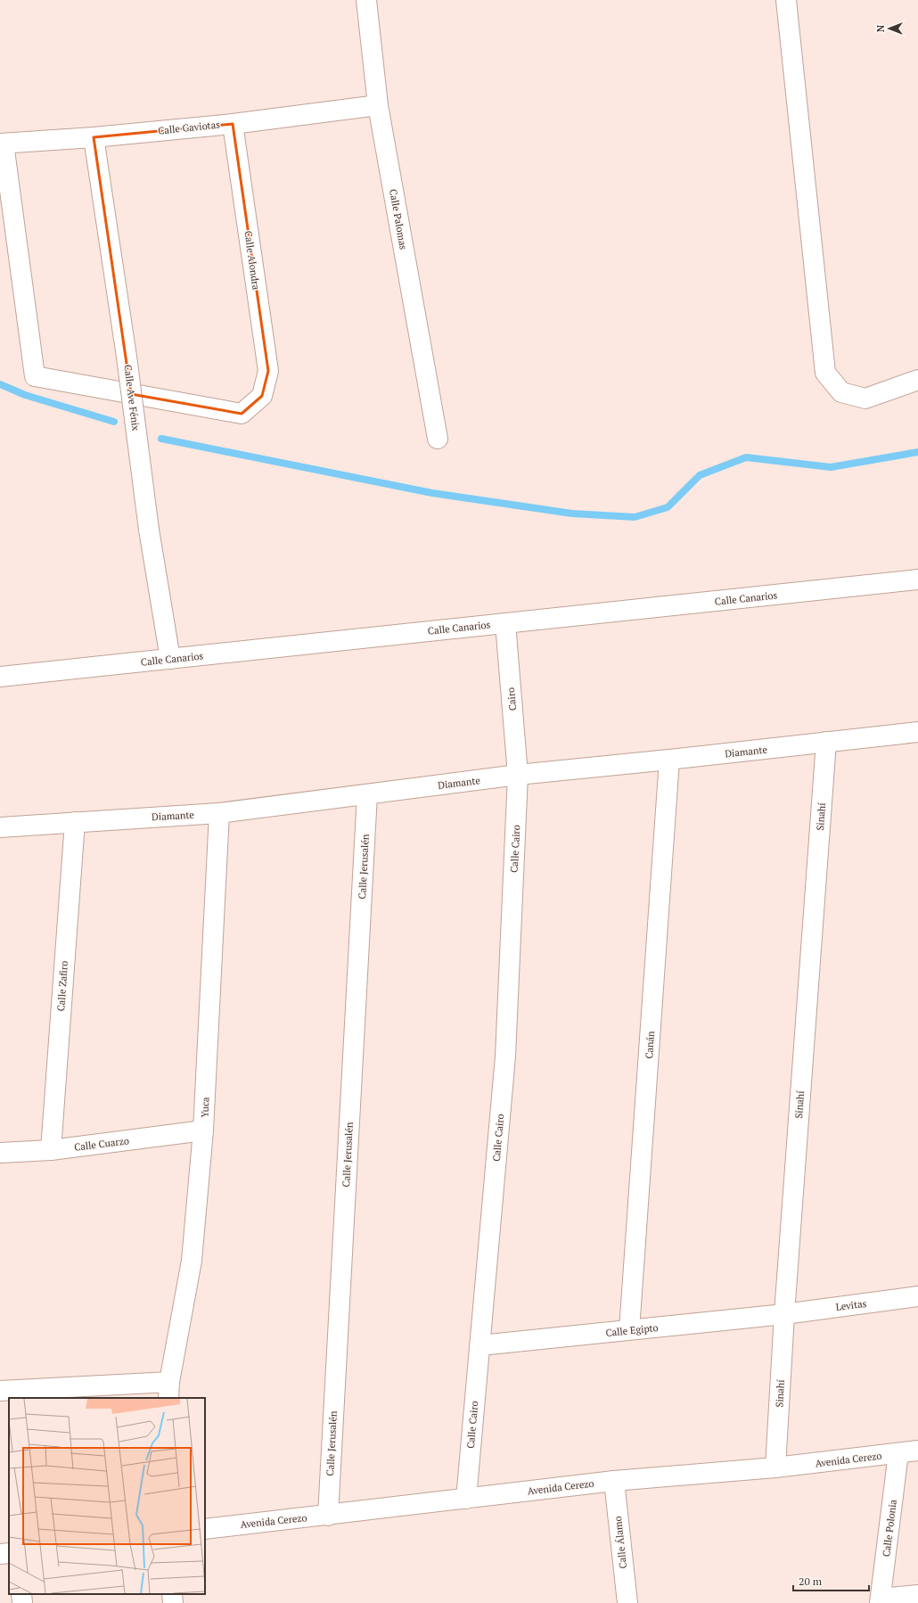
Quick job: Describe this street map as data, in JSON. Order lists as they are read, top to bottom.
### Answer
{
  "streets": {
    "street": [
      "Calle Gaviotas",
      "Calle Palomas",
      "Calle Alondra",
      "Calle Ave Fénix",
      "Calle Canarios",
      "Cairo",
      "Diamante",
      "Sinahí",
      "Calle Cairo",
      "Calle Jerusalén",
      "Calle Zafiro",
      "Canán",
      "Yuca",
      "Calle Cuarzo",
      "Levitas",
      "Calle Egipto",
      "Avenida Cerezo",
      "Calle Polonia",
      "Calle Álamo"
    ]
  },
  "crossings": [
    ["Calle Gaviotas", "Calle Palomas"],
    ["Calle Gaviotas", "Calle Alondra"],
    ["Calle Gaviotas", "Calle Ave Fénix"],
    ["Calle Ave Fénix", "Calle Canarios"],
    ["Calle Canarios", "Cairo"],
    ["Cairo", "Diamante"],
    ["Cairo", "Calle Cairo"],
    ["Diamante", "Sinahí"],
    ["Diamante", "Calle Cairo"],
    ["Diamante", "Calle Jerusalén"],
    ["Diamante", "Calle Zafiro"],
    ["Diamante", "Canán"],
    ["Diamante", "Yuca"],
    ["Sinahí", "Levitas"],
    ["Sinahí", "Calle Egipto"],
    ["Sinahí", "Avenida Cerezo"],
    ["Calle Cairo", "Calle Egipto"],
    ["Calle Cairo", "Avenida Cerezo"],
    ["Calle Jerusalén", "Avenida Cerezo"],
    ["Calle Zafiro", "Calle Cuarzo"],
    ["Canán", "Calle Egipto"],
    ["Yuca", "Calle Cuarzo"],
    ["Levitas", "Calle Egipto"],
    ["Avenida Cerezo", "Calle Polonia"],
    ["Avenida Cerezo", "Calle Álamo"]
  ],
  "scale_bar": "20 m",
  "north": "left"
}
